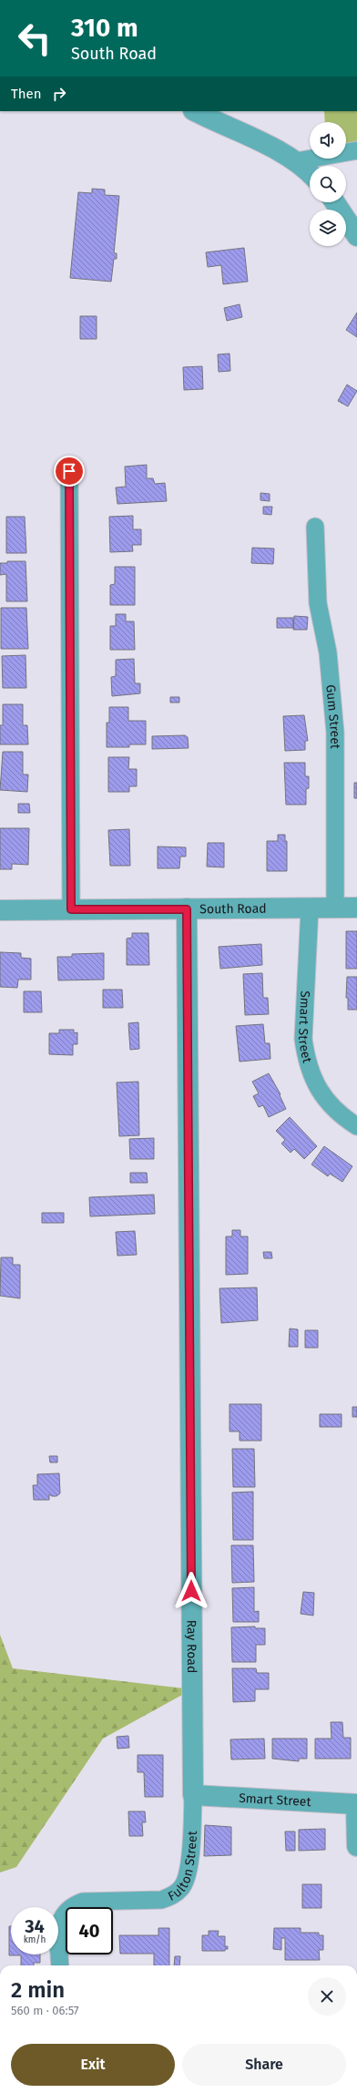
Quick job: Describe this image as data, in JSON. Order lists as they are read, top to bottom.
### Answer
{
  "streets": {
    "street": [
      "Gum Street",
      "South Road",
      "Smart Street",
      "Ray Road",
      "Fulton Street"
    ]
  },
  "crossings": [
    ["Gum Street", "South Road"],
    ["South Road", "Smart Street"],
    ["South Road", "Ray Road"],
    ["Smart Street", "Ray Road"],
    ["Smart Street", "Fulton Street"],
    ["Ray Road", "Fulton Street"]
  ],
  "page": {
    "turn": ["310 m", "South Road"],
    "then": "Then",
    "speed": "34 km/h",
    "limit": "40",
    "heading": ["2 min", "560 m · 06:57"],
    "buttons": ["Exit", "Share"]
  }
}
